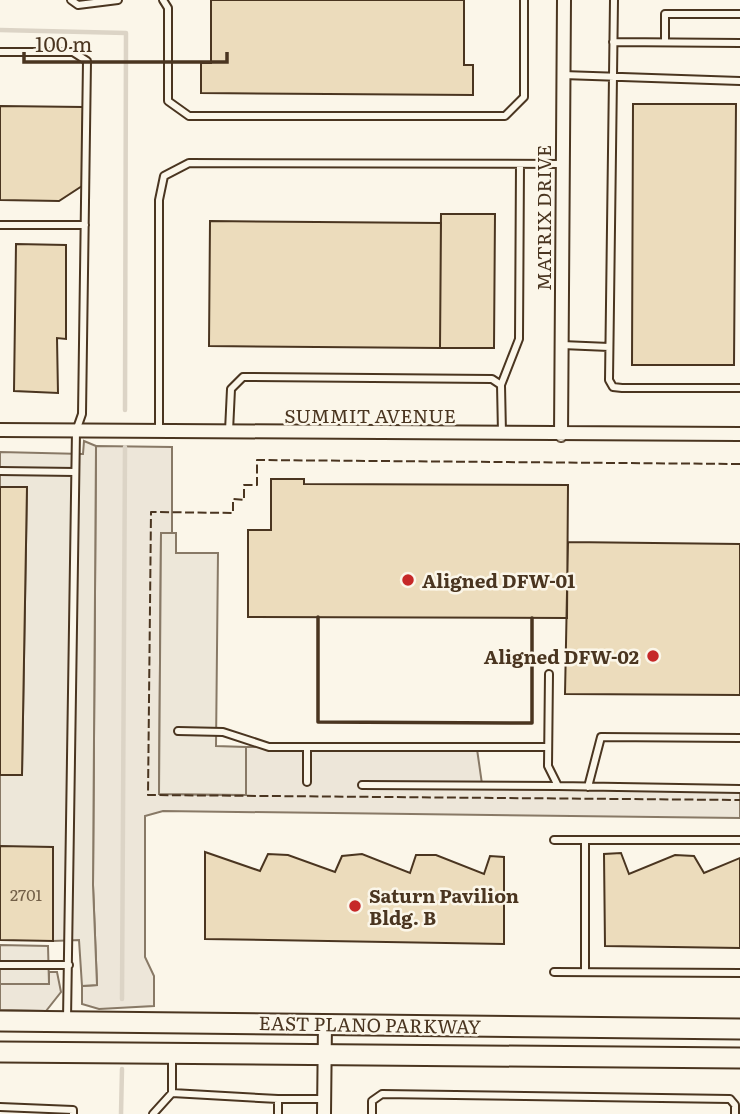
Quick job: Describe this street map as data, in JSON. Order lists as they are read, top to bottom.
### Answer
{
  "streets": {
    "main road": ["EAST PLANO PARKWAY"],
    "street": ["MATRIX DRIVE", "SUMMIT AVENUE"]
  },
  "crossings": [
    ["MATRIX DRIVE", "SUMMIT AVENUE"]
  ],
  "places": ["Aligned DFW-01", "Aligned DFW-02", "Saturn Pavilion Bldg. B"],
  "house_numbers": ["2701"],
  "scale_bar": "100 m"
}
